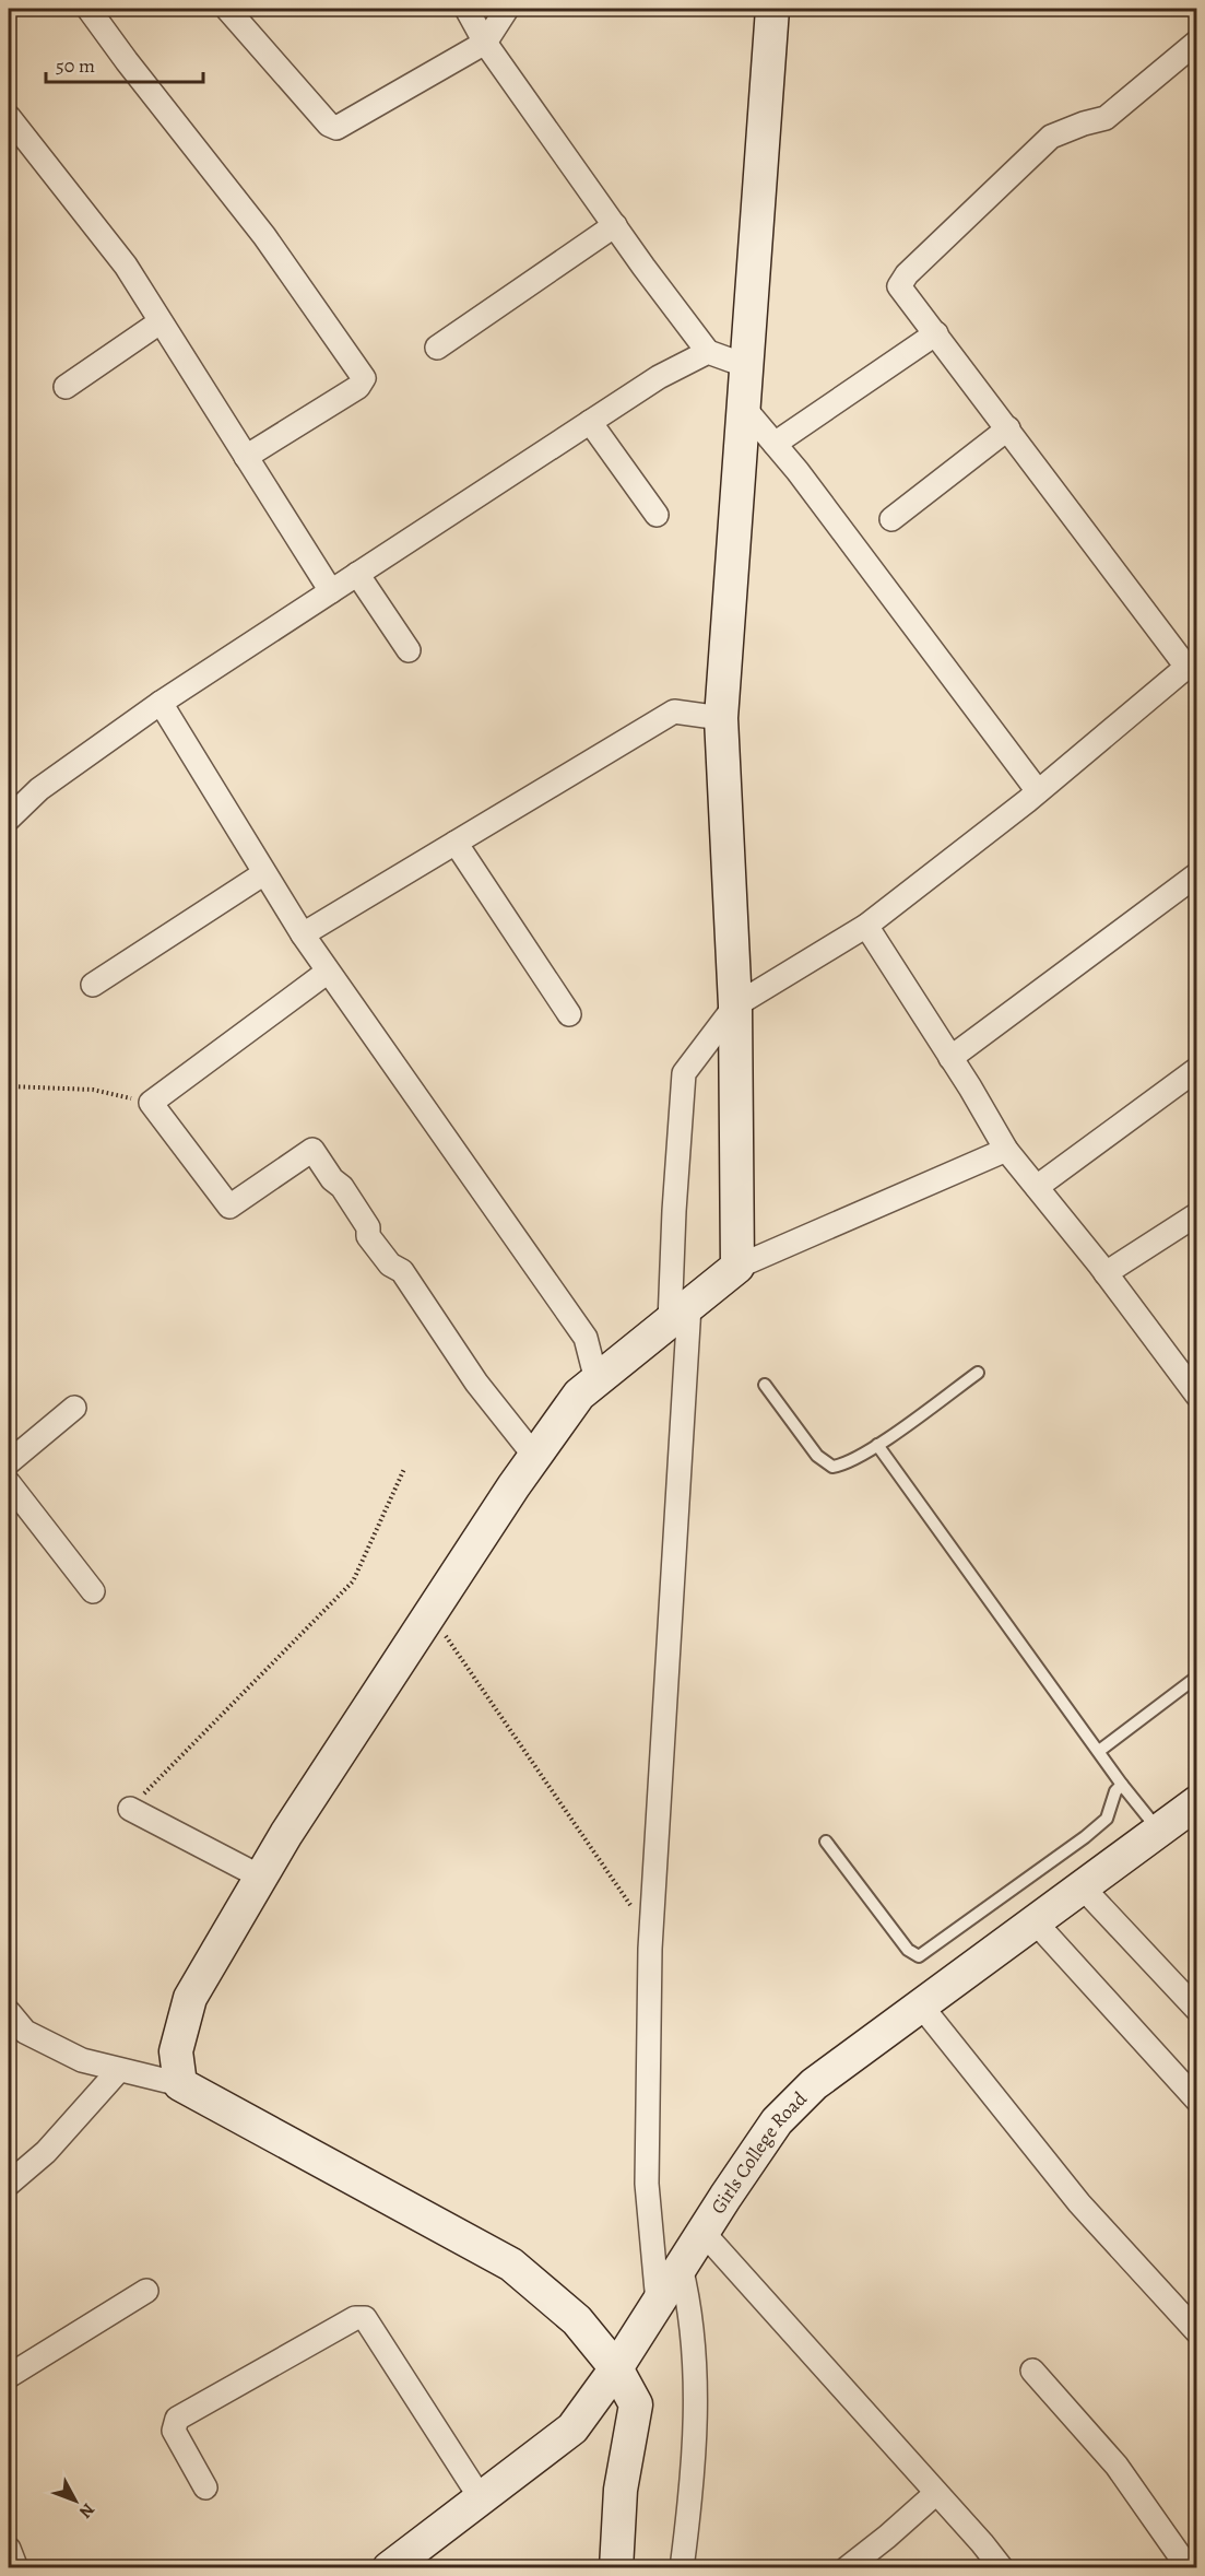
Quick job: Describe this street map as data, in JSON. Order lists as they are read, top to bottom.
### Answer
{
  "streets": {
    "street": ["Girls College Road"]
  },
  "scale_bar": "50 m",
  "north": "bottom right"
}
